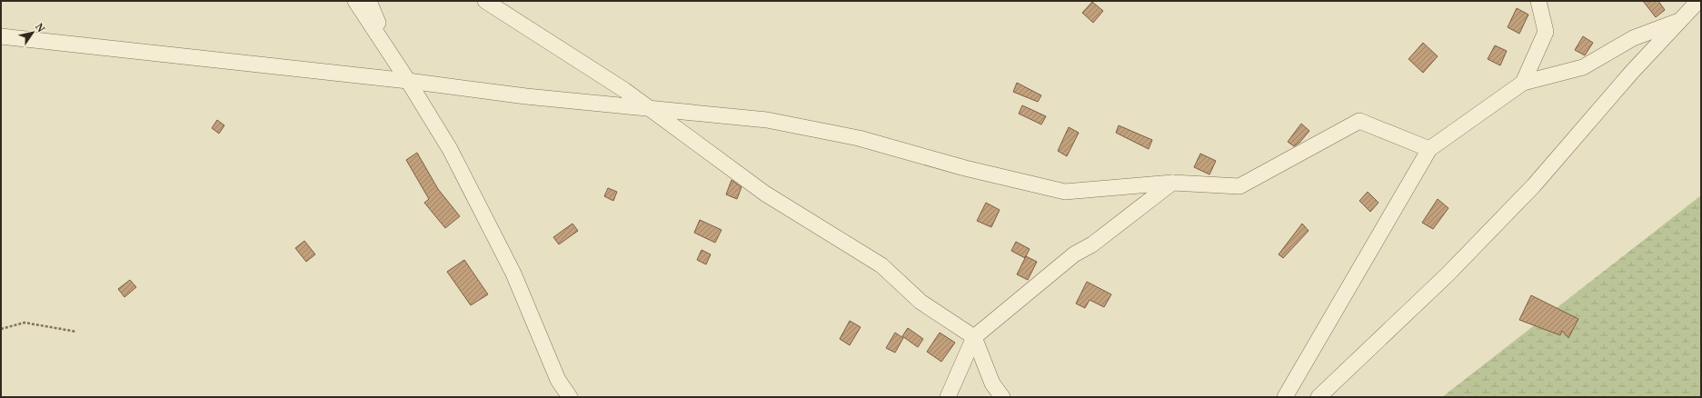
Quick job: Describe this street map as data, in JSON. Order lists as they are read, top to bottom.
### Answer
{
  "north": "top right"
}
